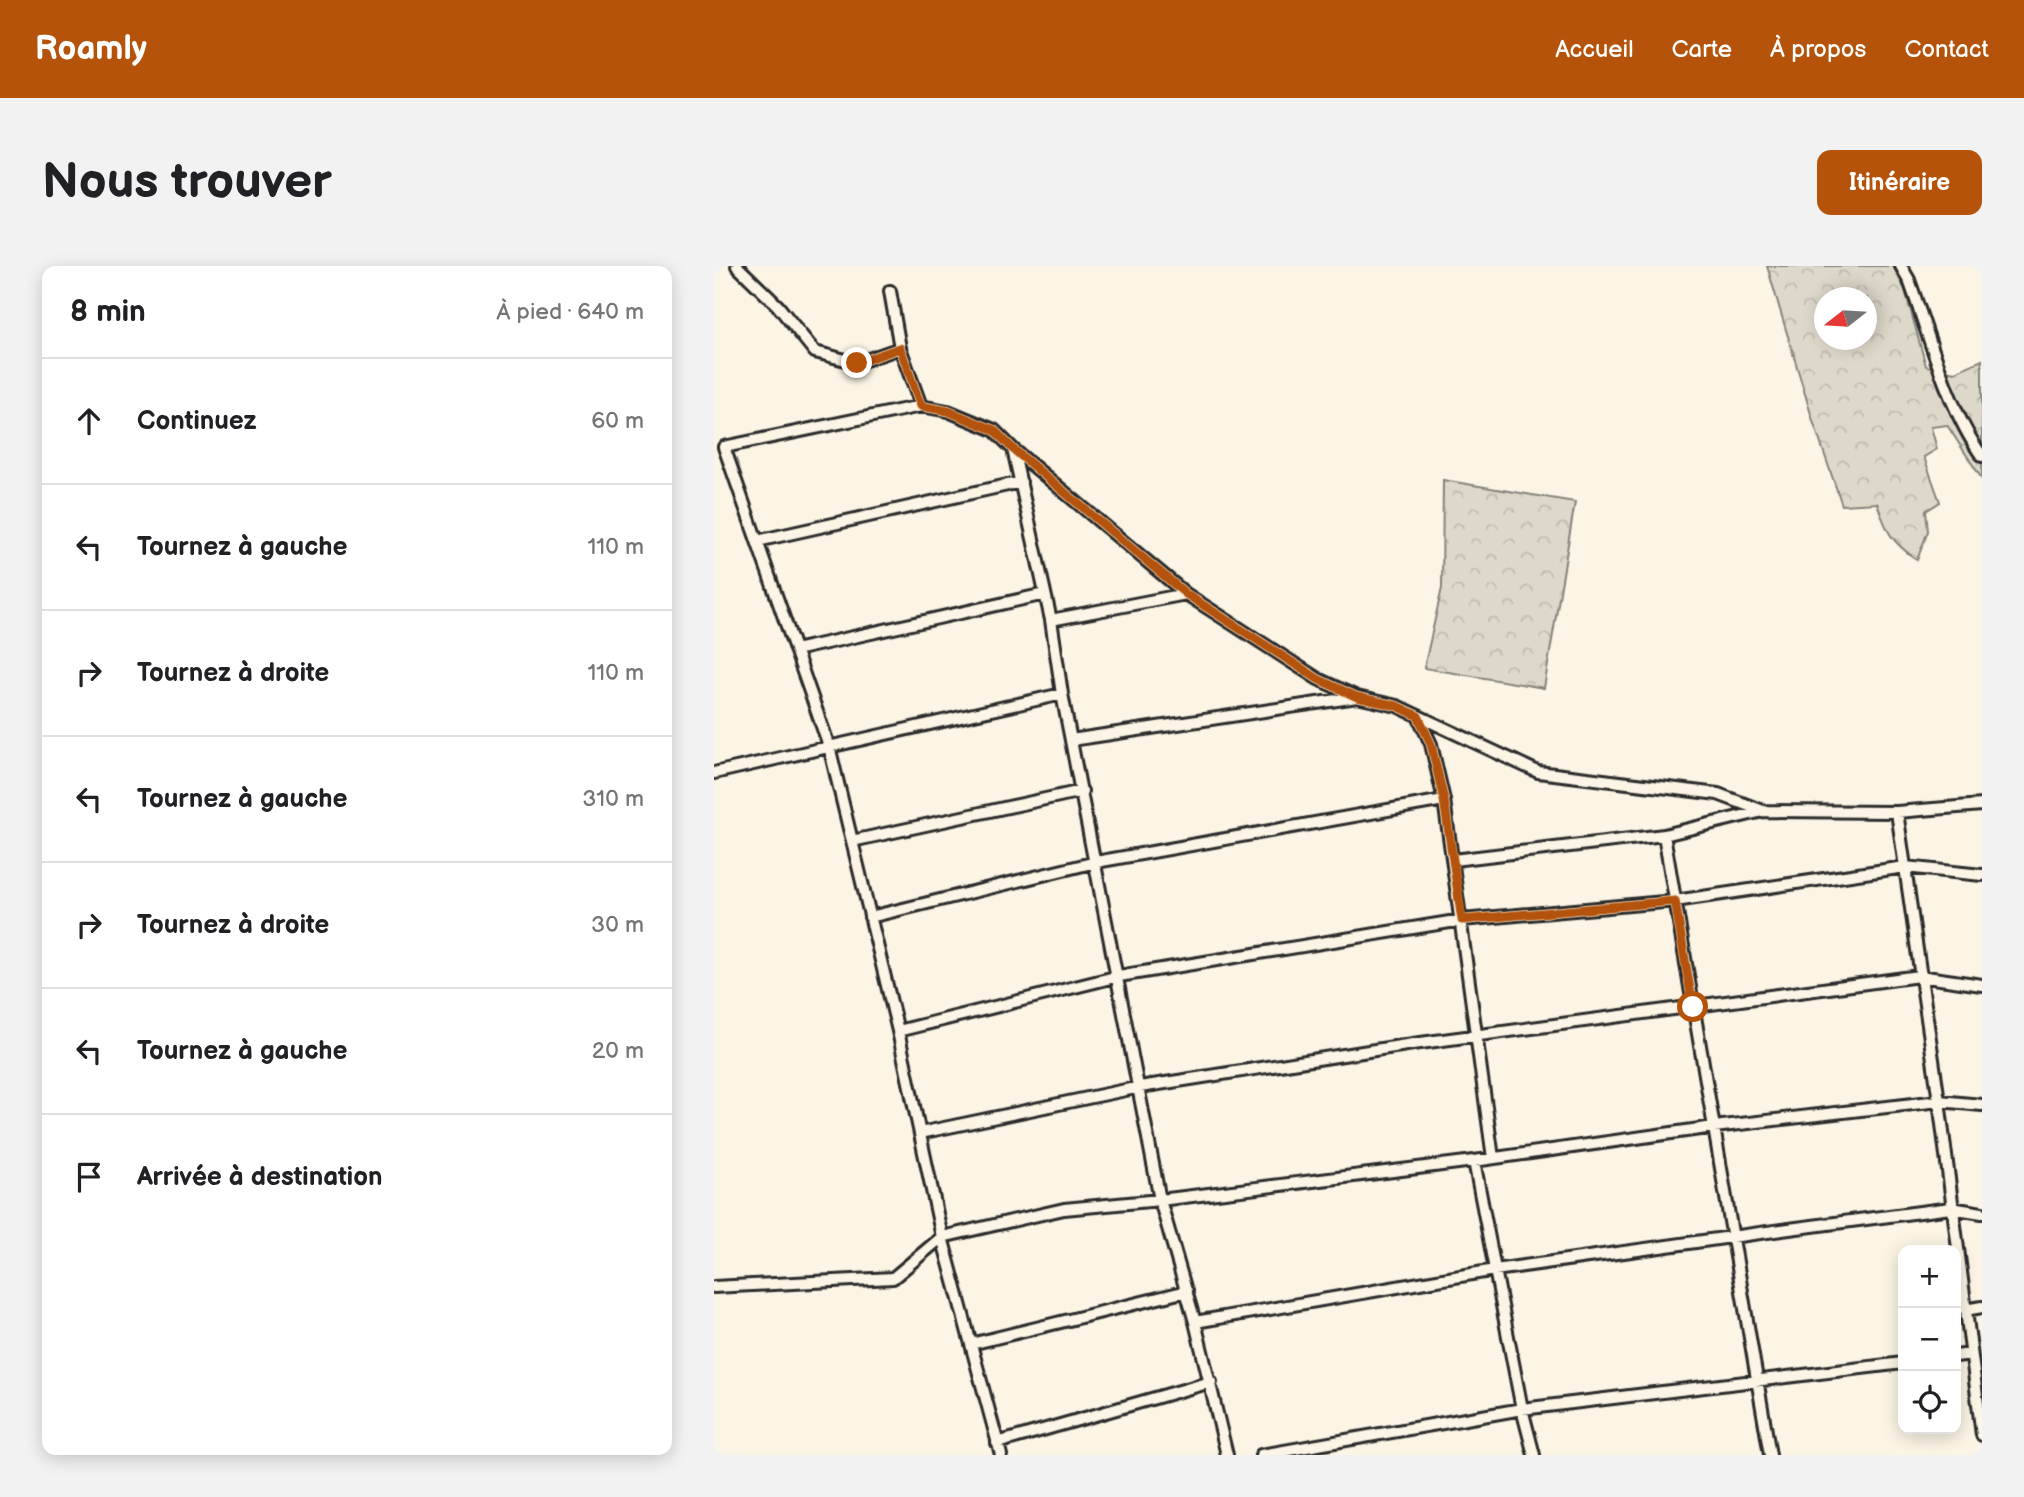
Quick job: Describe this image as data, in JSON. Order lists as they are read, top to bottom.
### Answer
{
  "north": "left",
  "page": {
    "header": "Roamly",
    "nav": [
      "Accueil",
      "Carte",
      "À propos",
      "Contact"
    ],
    "buttons": "Itinéraire",
    "title": "Nous trouver",
    "heading": ["8 min", "À pied · 640 m"],
    "list": [
      ["Continuez", "60 m"],
      ["Tournez à gauche", "110 m"],
      ["Tournez à droite", "110 m"],
      ["Tournez à gauche", "310 m"],
      ["Tournez à droite", "30 m"],
      ["Tournez à gauche", "20 m"],
      "Arrivée à destination"
    ],
    "map_buttons": ["+", "−"]
  }
}
